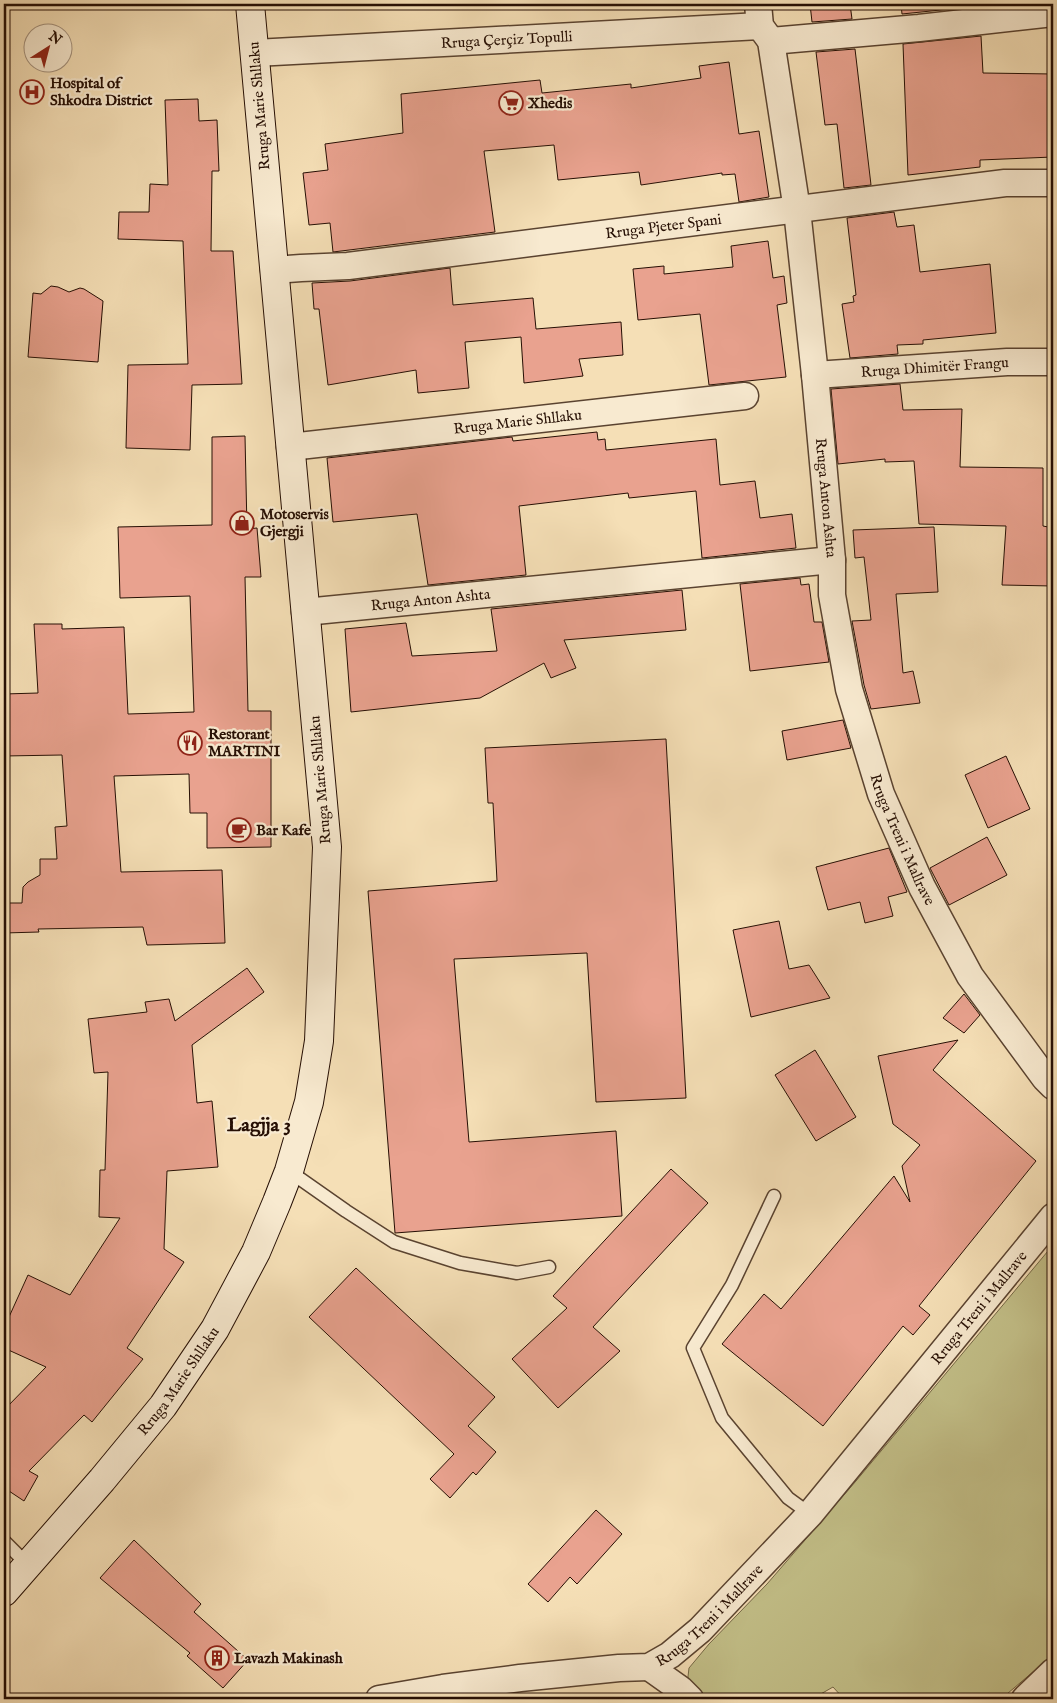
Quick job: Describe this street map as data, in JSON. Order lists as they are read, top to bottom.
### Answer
{
  "streets": {
    "main road": ["Rruga Marie Shllaku"],
    "street": [
      "Rruga Çerçiz Topulli",
      "Rruga Pjeter Spani",
      "Rruga Dhimitër Frangu",
      "Rruga Anton Ashta",
      "Rruga Treni i Mallrave"
    ]
  },
  "crossings": [
    ["Rruga Çerçiz Topulli", "Rruga Marie Shllaku"],
    ["Rruga Çerçiz Topulli", "Rruga Anton Ashta"],
    ["Rruga Marie Shllaku", "Rruga Pjeter Spani"],
    ["Rruga Marie Shllaku", "Rruga Anton Ashta"],
    ["Rruga Pjeter Spani", "Rruga Anton Ashta"],
    ["Rruga Dhimitër Frangu", "Rruga Anton Ashta"],
    ["Rruga Anton Ashta", "Rruga Treni i Mallrave"]
  ],
  "districts": ["Lagjja 3"],
  "places": {
    "hospital": ["Hospital of Shkodra District"],
    "supermarket": ["Xhedis"],
    "shop": ["Motoservis Gjergji"],
    "restaurant": ["Restorant MARTINI"],
    "cafe": ["Bar Kafe"],
    "building": ["Lavazh Makinash"]
  },
  "north": "top right"
}
